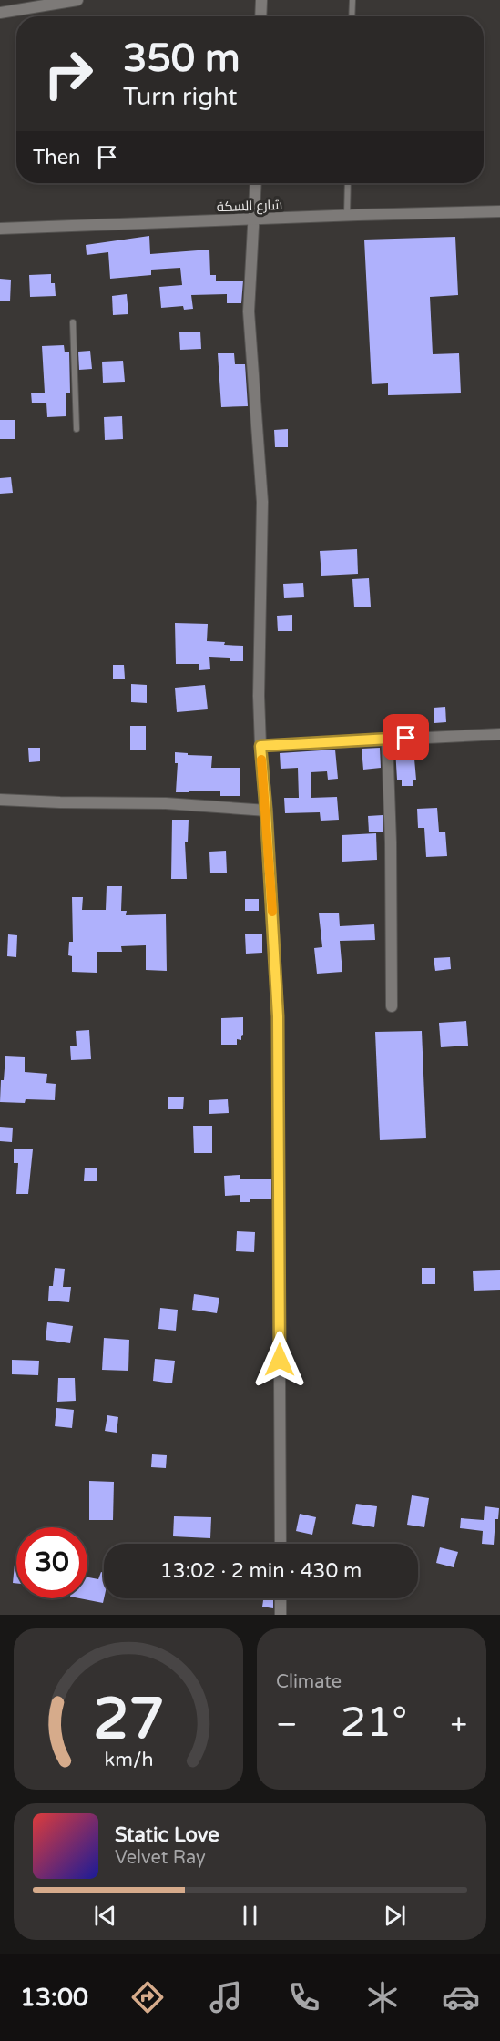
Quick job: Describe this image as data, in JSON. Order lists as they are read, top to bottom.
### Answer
{
  "streets": {
    "street": ["شارع السكة"]
  },
  "page": {
    "turn": ["350 m", "Turn right"],
    "then": "Then",
    "limit": "30",
    "trip": "13:02 · 2 min · 430 m",
    "tile": "Climate",
    "heat": ["−", "21°", "+"],
    "song": ["Static Love", "Velvet Ray"],
    "tabs": "13:00",
    "gauge": ["27", "km/h"]
  }
}
